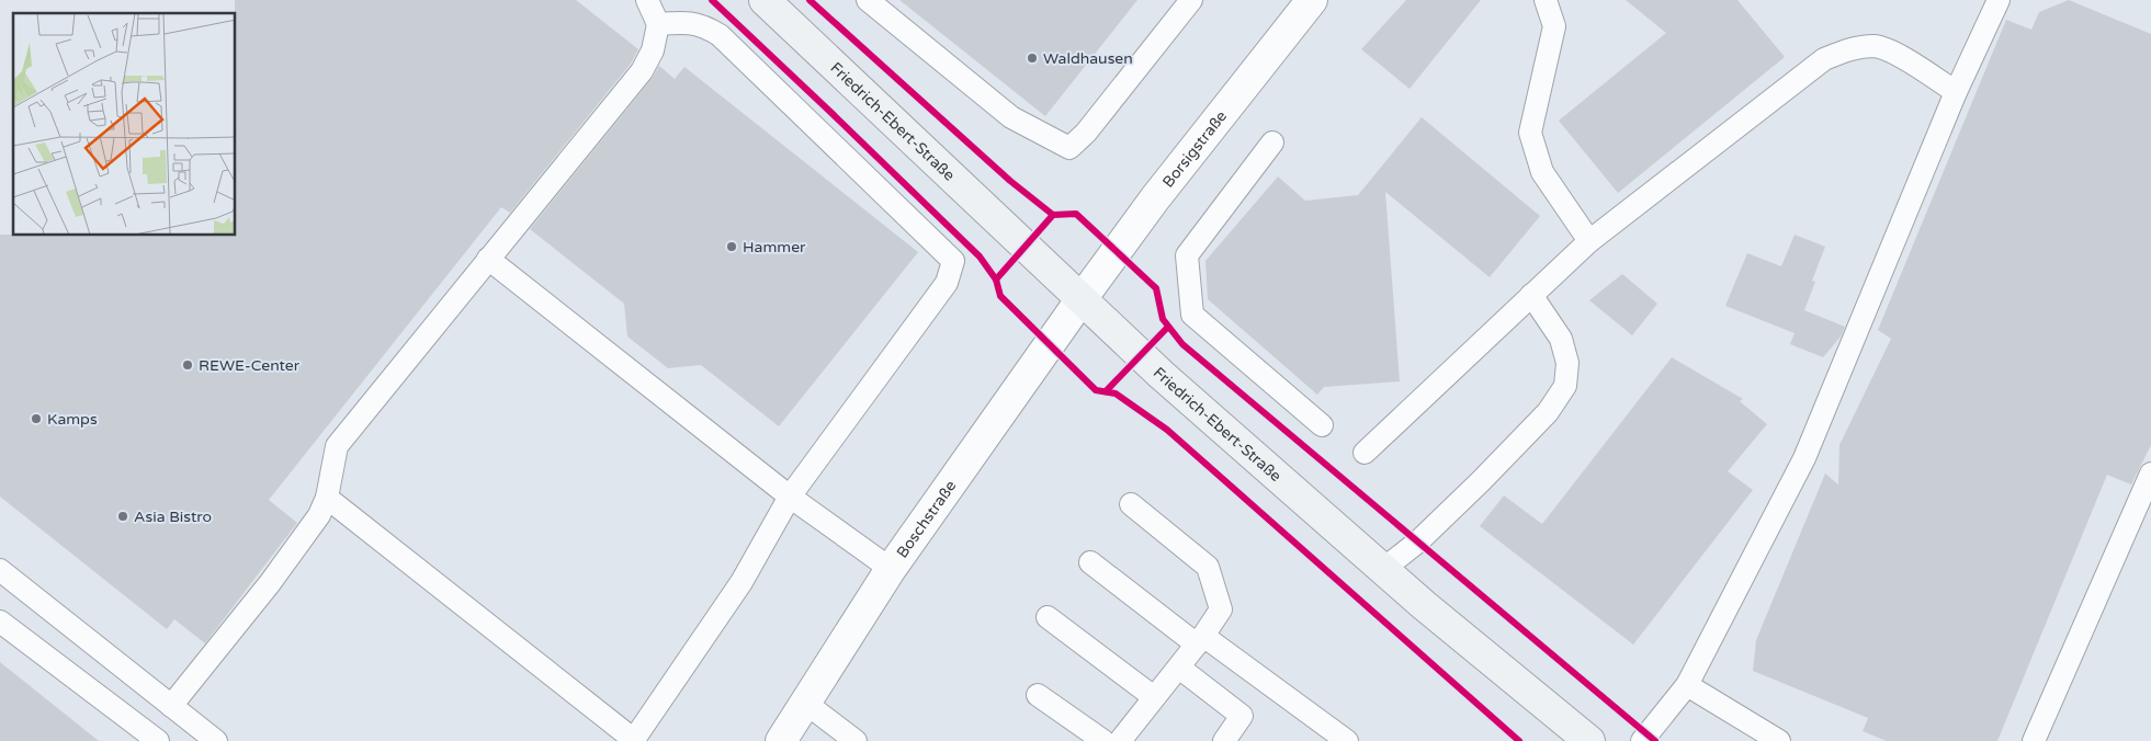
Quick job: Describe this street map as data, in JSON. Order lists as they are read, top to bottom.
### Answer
{
  "streets": {
    "main road": ["Friedrich-Ebert-Straße"],
    "street": ["Borsigstraße", "Boschstraße"]
  },
  "crossings": [
    ["Friedrich-Ebert-Straße", "Borsigstraße"],
    ["Friedrich-Ebert-Straße", "Boschstraße"],
    ["Borsigstraße", "Boschstraße"]
  ],
  "places": [
    "Waldhausen",
    "Hammer",
    "REWE-Center",
    "Kamps",
    "Asia Bistro"
  ]
}
